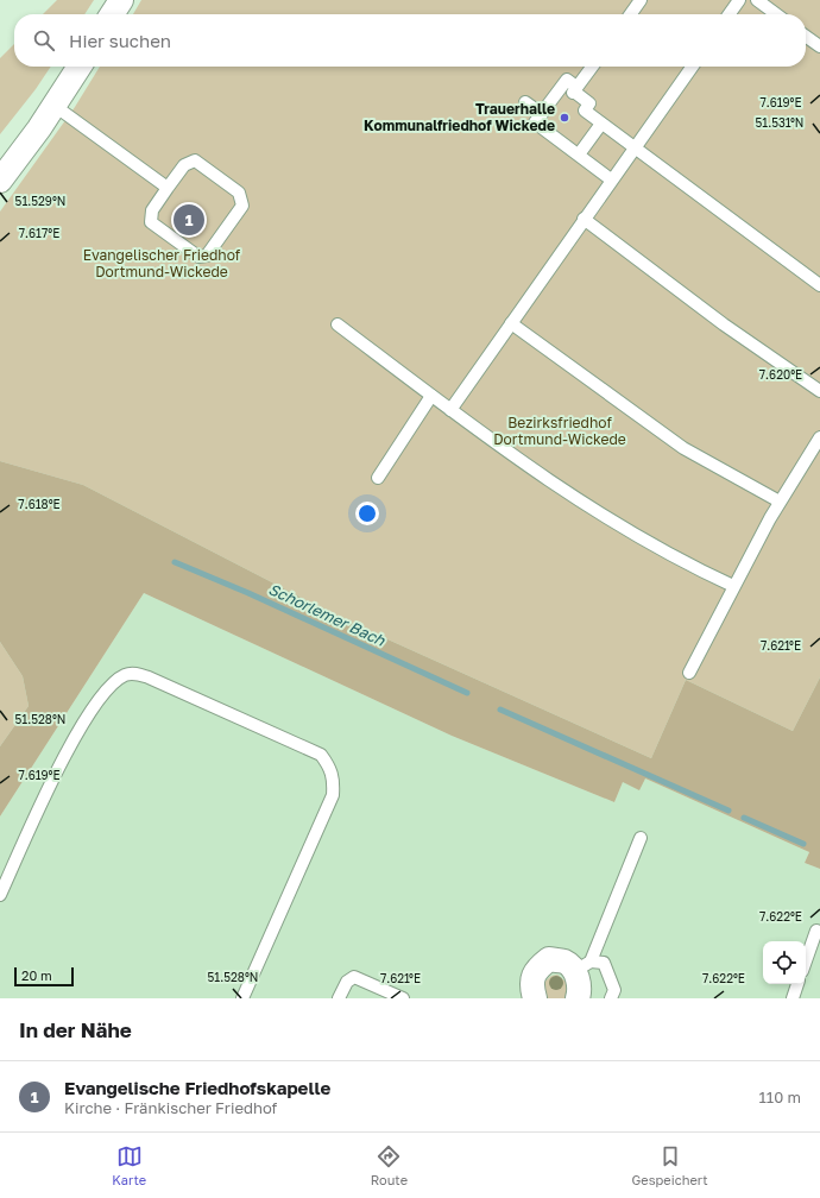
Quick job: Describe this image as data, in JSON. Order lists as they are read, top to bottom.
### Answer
{
  "water": ["Schorlemer Bach"],
  "parks": ["Evangelischer Friedhof Dortmund-Wickede", "Bezirksfriedhof Dortmund-Wickede"],
  "places": ["Trauerhalle Kommunalfriedhof Wickede"],
  "scale_bar": "20 m",
  "page": {
    "search": "Hier suchen",
    "pins": "1",
    "scale": "20 m",
    "heading": "In der Nähe",
    "list": [
      {
        "mark": "1",
        "name": "Evangelische Friedhofskapelle",
        "note": "Kirche · Fränkischer Friedhof",
        "value": "110 m"
      }
    ],
    "nav": ["Karte", "Route", "Gespeichert"]
  },
  "coordinates": [
    "7.619°E",
    "51.531°N",
    "51.529°N",
    "7.617°E",
    "7.620°E",
    "7.618°E",
    "7.621°E",
    "51.528°N",
    "7.622°E"
  ]
}
